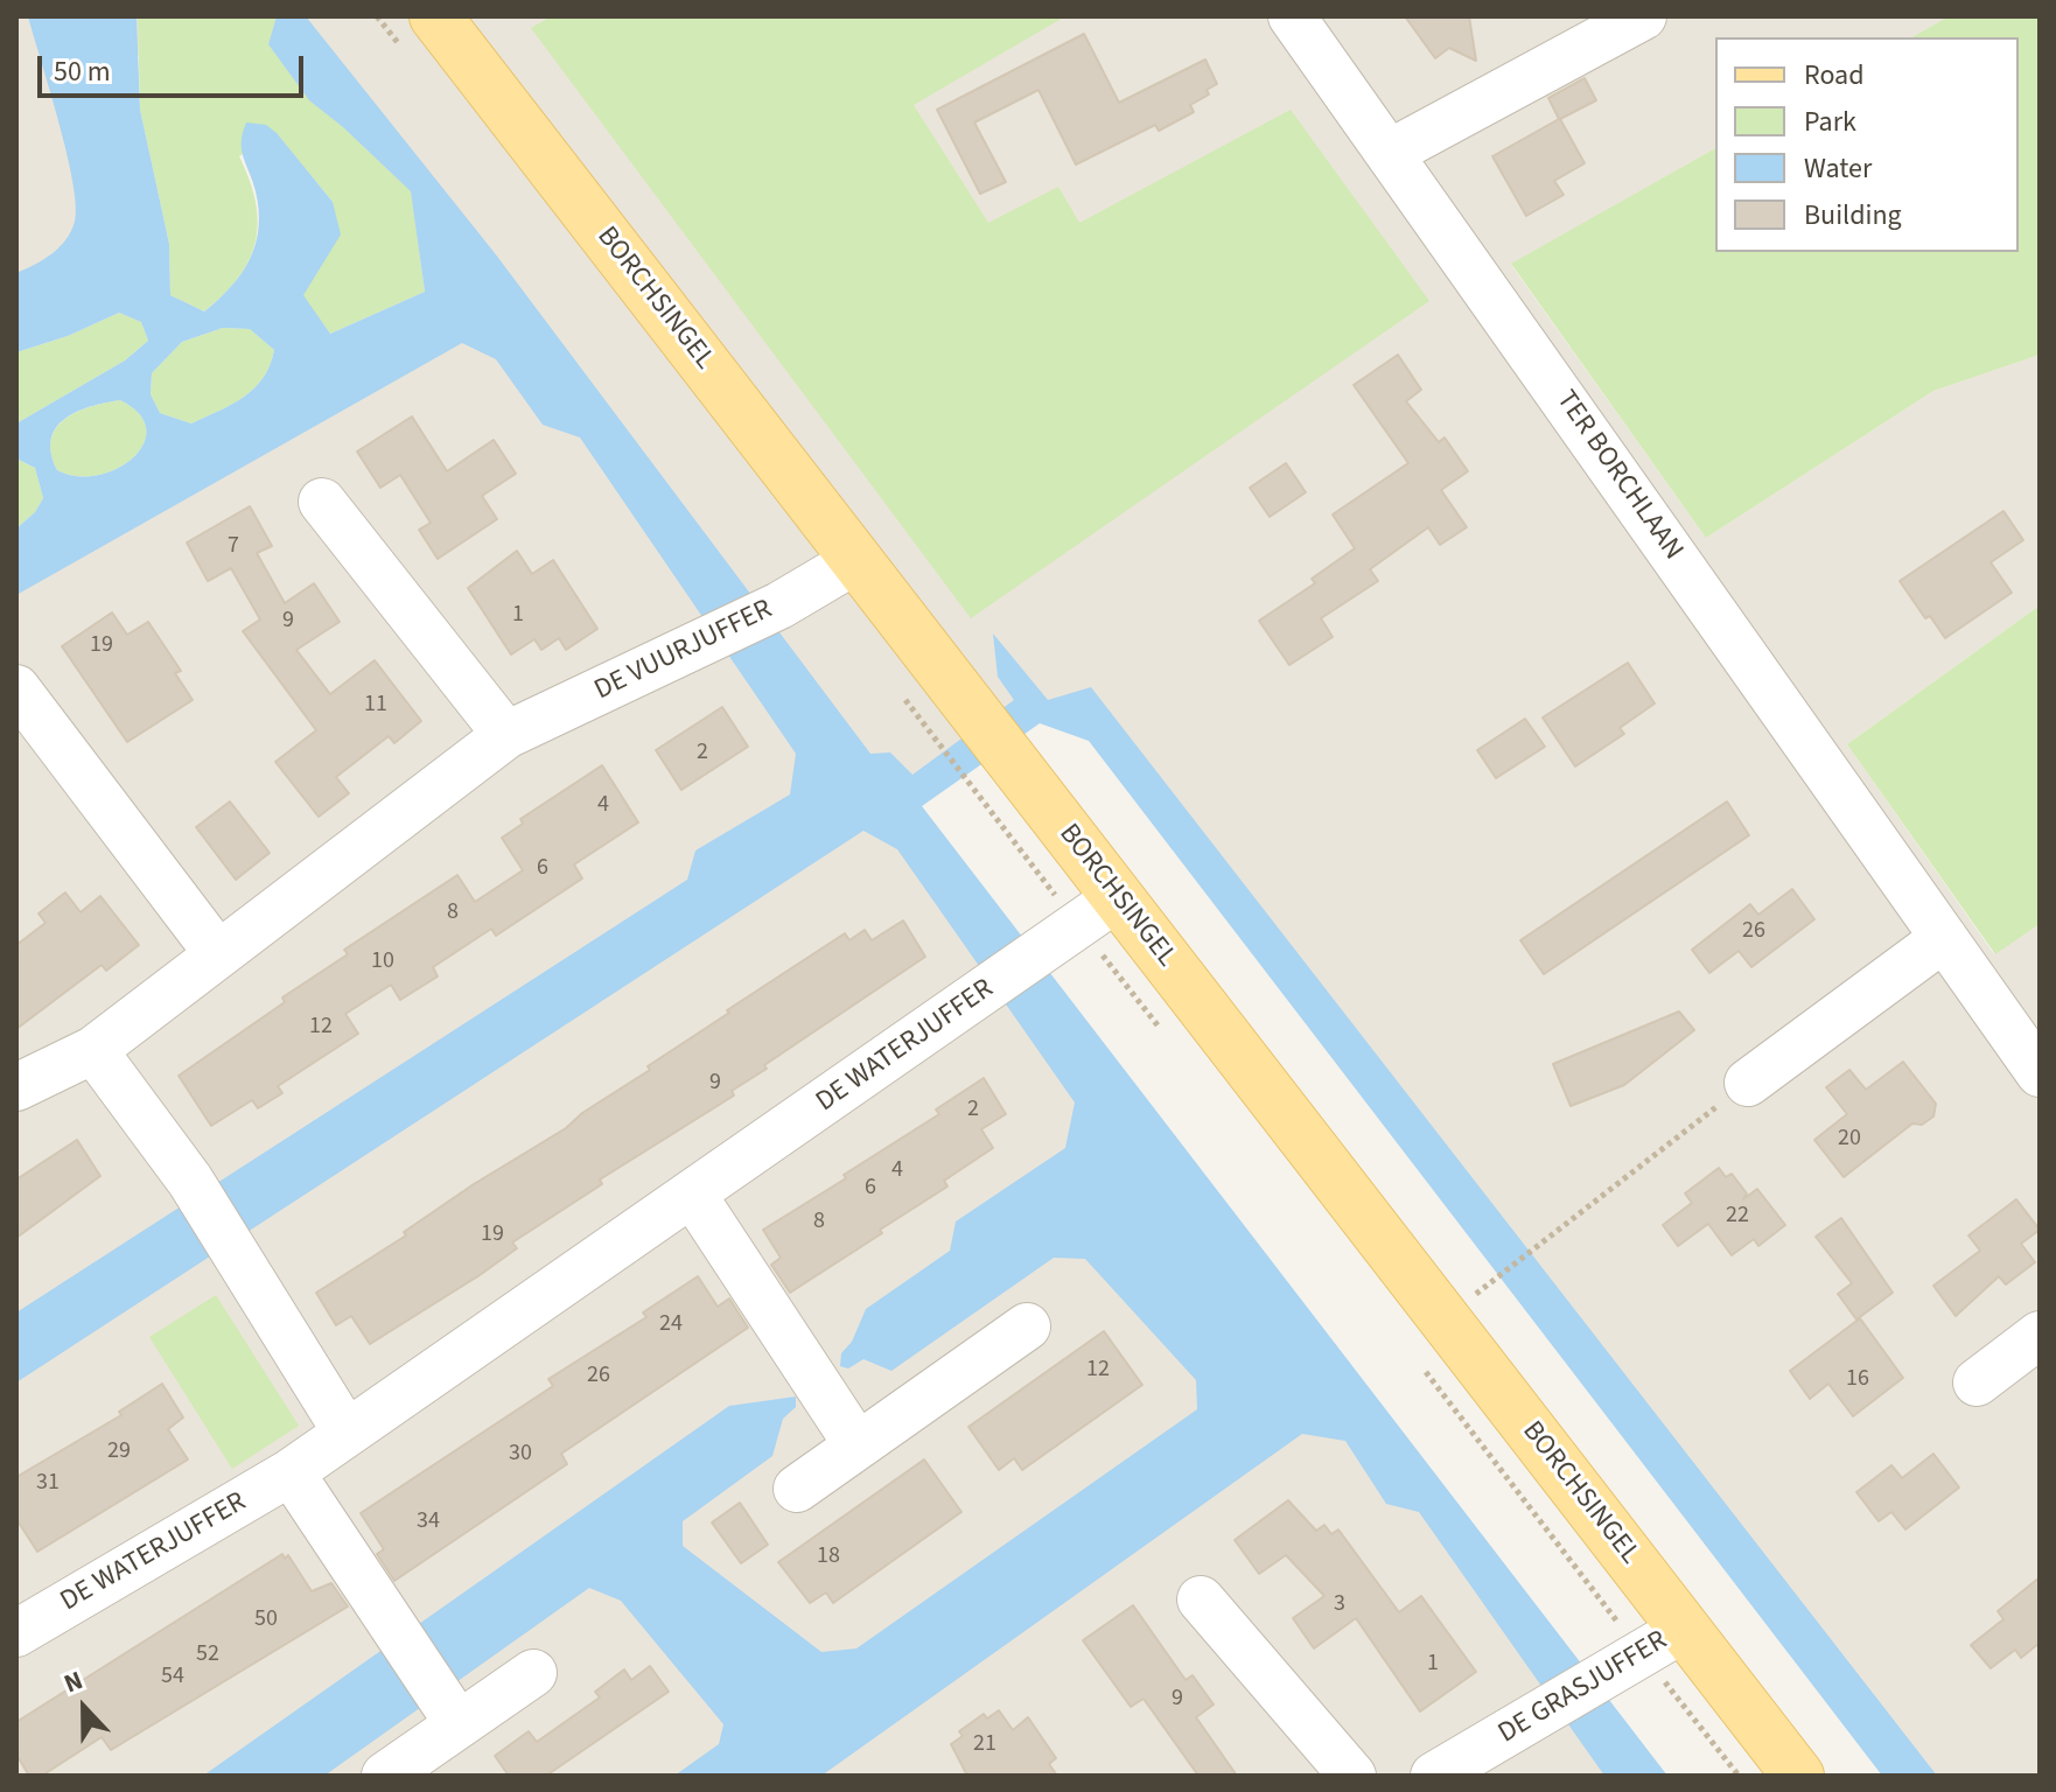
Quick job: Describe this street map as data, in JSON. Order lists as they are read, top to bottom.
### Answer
{
  "streets": {
    "main road": ["BORCHSINGEL"],
    "street": [
      "TER BORCHLAAN",
      "DE VUURJUFFER",
      "DE WATERJUFFER",
      "DE GRASJUFFER"
    ]
  },
  "crossings": [
    ["BORCHSINGEL", "DE VUURJUFFER"],
    ["BORCHSINGEL", "DE WATERJUFFER"],
    ["BORCHSINGEL", "DE GRASJUFFER"]
  ],
  "house_numbers": [
    "7",
    "1",
    "9",
    "19",
    "11",
    "2",
    "4",
    "6",
    "8",
    "26",
    "10",
    "12",
    "9",
    "2",
    "20",
    "4",
    "6",
    "22",
    "8",
    "19",
    "24",
    "12",
    "26",
    "16",
    "29",
    "30",
    "31",
    "34",
    "18",
    "3",
    "50",
    "52",
    "1",
    "54",
    "9",
    "21"
  ],
  "legend": [
    "Road",
    "Park",
    "Water",
    "Building"
  ],
  "scale_bar": "50 m",
  "north": "top"
}
